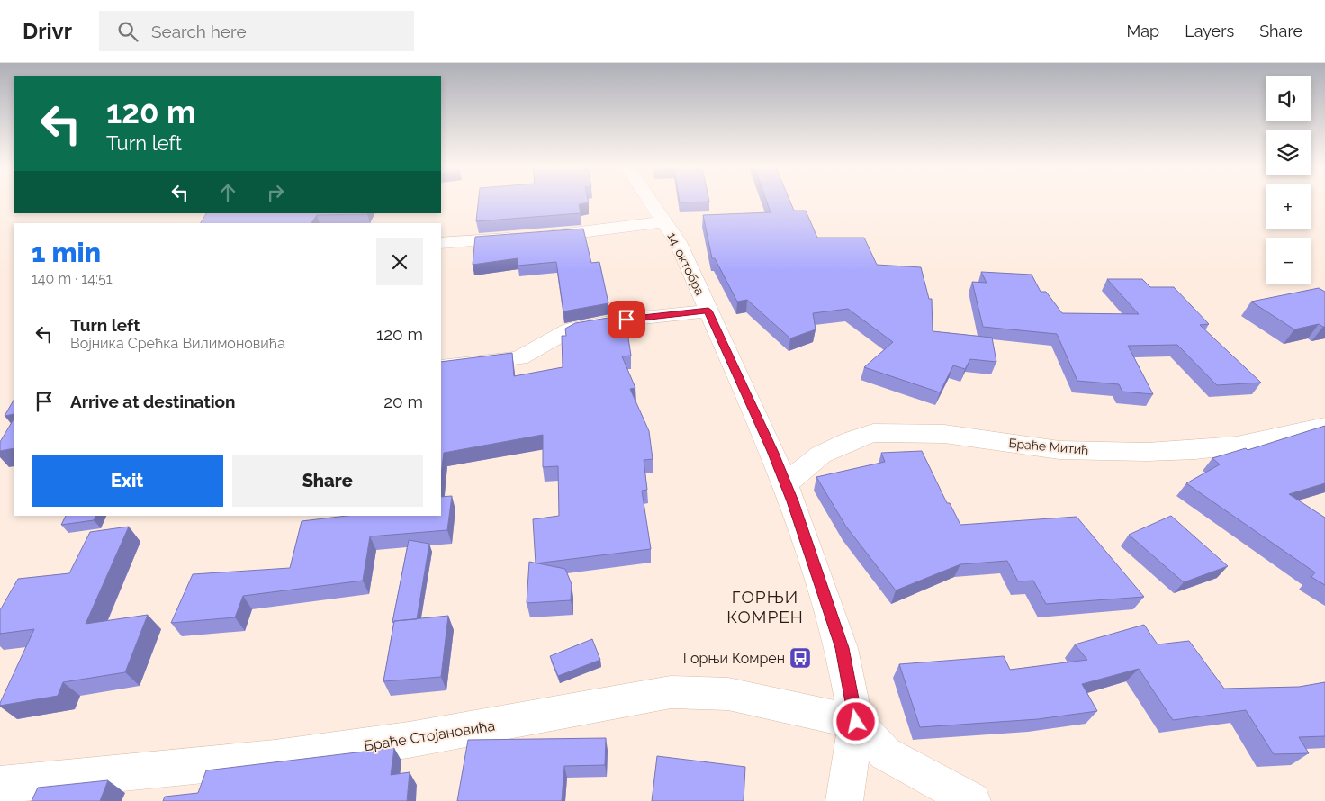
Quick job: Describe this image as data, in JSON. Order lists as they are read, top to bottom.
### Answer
{
  "streets": {
    "street": ["14. октобра", "Браће Митић", "Браће Стојановића"]
  },
  "crossings": [
    ["14. октобра", "Браће Митић"],
    ["14. октобра", "Браће Стојановића"]
  ],
  "districts": ["ГОРЊИ КОМРЕН"],
  "places": {
    "bus stop": ["Горњи Комрен"]
  },
  "page": {
    "header": "Drivr",
    "search": "Search here",
    "nav": ["Map", "Layers", "Share"],
    "map_buttons": ["+", "−"],
    "turn": ["120 m", "Turn left"],
    "heading": ["1 min", "140 m · 14:51"],
    "list": [
      {
        "name": "Turn left",
        "note": "Војника Срећка Вилимоновића",
        "value": "120 m"
      },
      {
        "name": "Arrive at destination",
        "value": "20 m"
      }
    ],
    "buttons": ["Exit", "Share"]
  }
}
